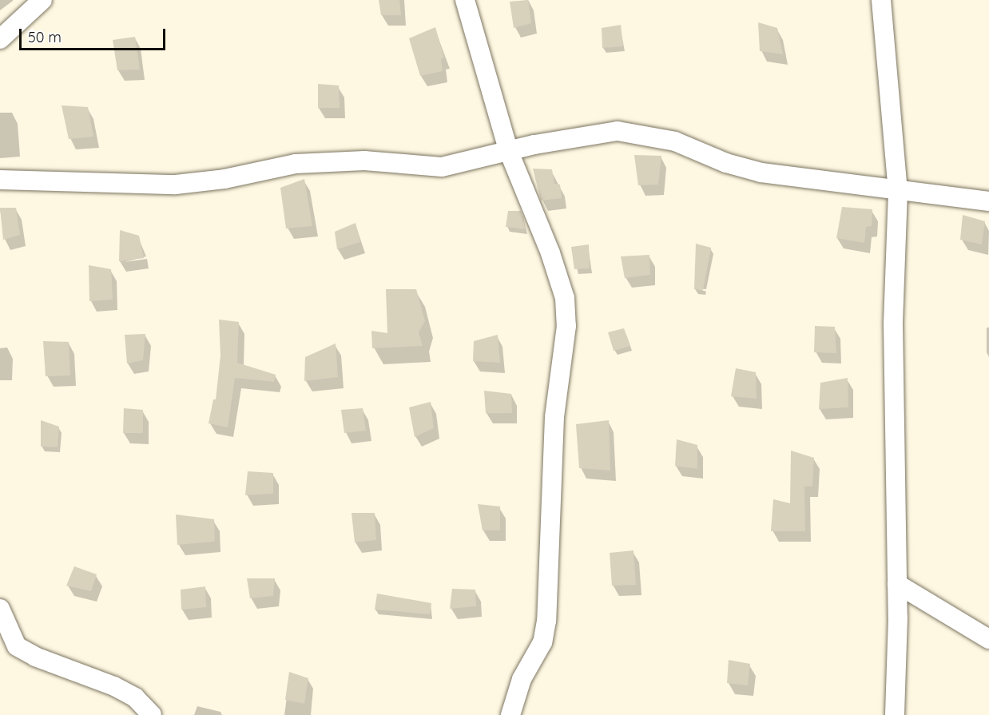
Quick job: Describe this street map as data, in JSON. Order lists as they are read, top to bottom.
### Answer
{
  "scale_bar": "50 m"
}
